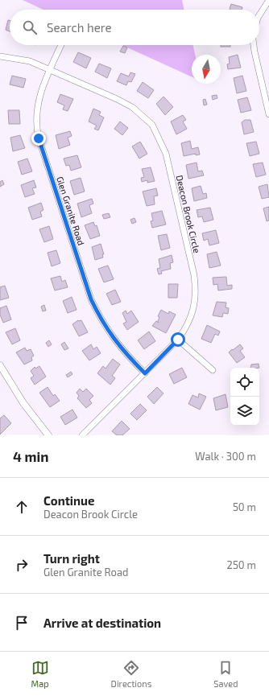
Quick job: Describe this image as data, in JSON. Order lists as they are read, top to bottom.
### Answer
{
  "streets": {
    "street": ["Glen Granite Road", "Deacon Brook Circle"]
  },
  "crossings": [
    ["Glen Granite Road", "Deacon Brook Circle"]
  ],
  "north": "bottom",
  "page": {
    "search": "Search here",
    "heading": ["4 min", "Walk · 300 m"],
    "list": [
      ["Continue", "Deacon Brook Circle", "50 m"],
      ["Turn right", "Glen Granite Road", "250 m"],
      "Arrive at destination"
    ],
    "nav": ["Map", "Directions", "Saved"]
  }
}
